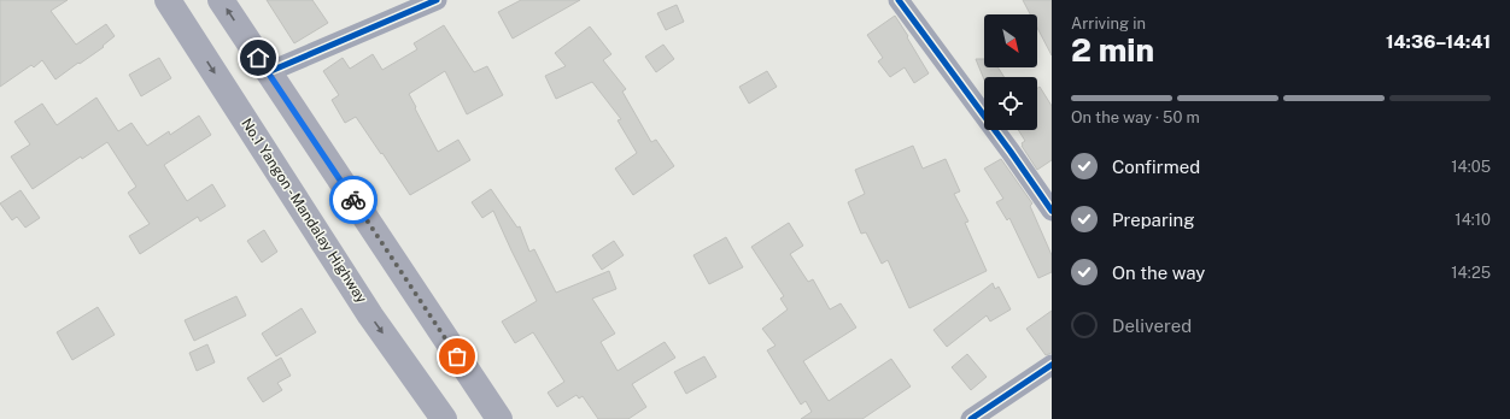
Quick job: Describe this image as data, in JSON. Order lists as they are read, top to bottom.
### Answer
{
  "streets": {
    "highway": ["No.1 Yangon - Mandalay Highway"]
  },
  "north": "bottom right",
  "page": {
    "heading": ["2 min", "Arriving in", "14:36–14:41"],
    "bar": "On the way · 50 m",
    "list": [
      ["Confirmed", "14:05"],
      ["Preparing", "14:10"],
      ["On the way", "14:25"],
      "Delivered"
    ]
  }
}
